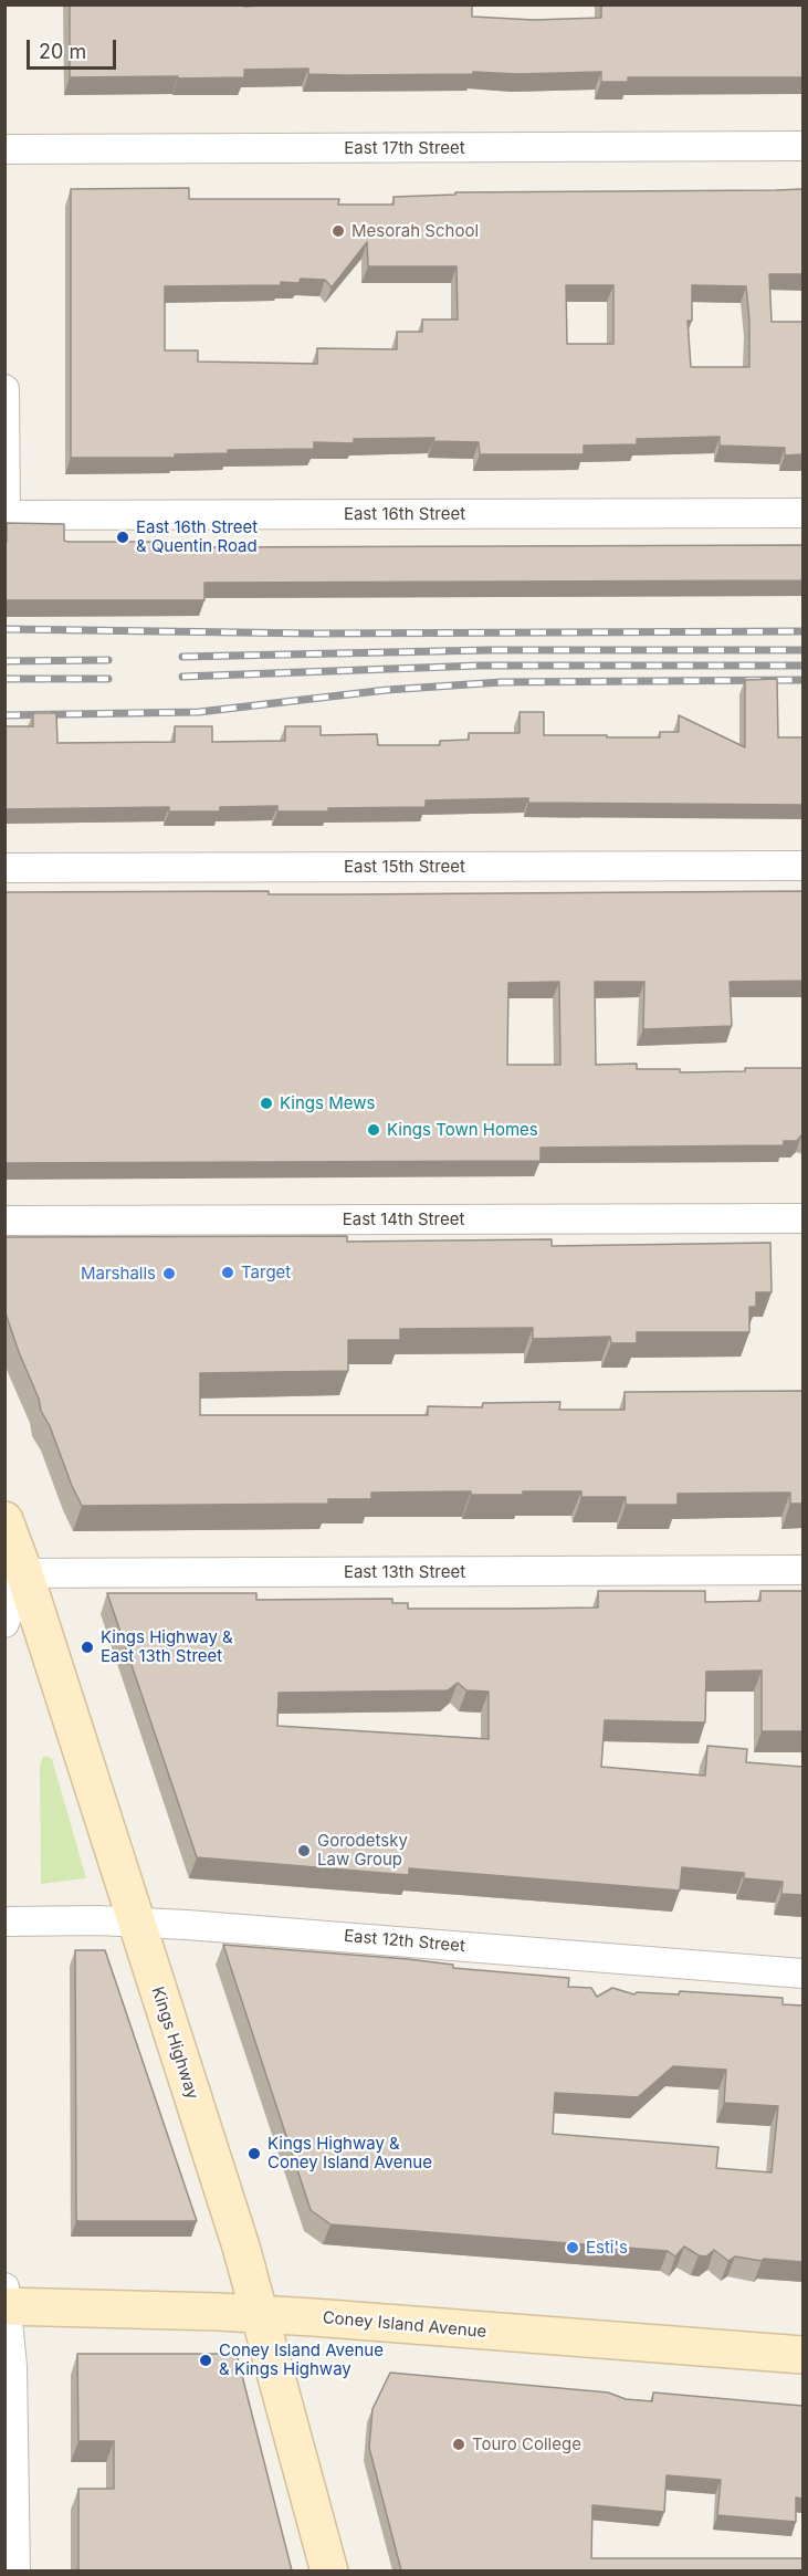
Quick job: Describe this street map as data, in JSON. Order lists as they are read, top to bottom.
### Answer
{
  "streets": {
    "street": [
      "East 17th Street",
      "East 16th Street",
      "East 15th Street",
      "East 14th Street",
      "East 13th Street",
      "East 12th Street",
      "Kings Highway",
      "Coney Island Avenue"
    ]
  },
  "crossings": [
    ["East 13th Street", "Kings Highway"],
    ["East 12th Street", "Kings Highway"],
    ["Kings Highway", "Coney Island Avenue"]
  ],
  "places": [
    "Mesorah School",
    "East 16th Street & Quentin Road",
    "Kings Mews",
    "Kings Town Homes",
    "Target",
    "Marshalls",
    "Kings Highway & East 13th Street",
    "Gorodetsky Law Group",
    "Kings Highway & Coney Island Avenue",
    "Esti's",
    "Coney Island Avenue & Kings Highway",
    "Touro College"
  ],
  "scale_bar": "20 m"
}
